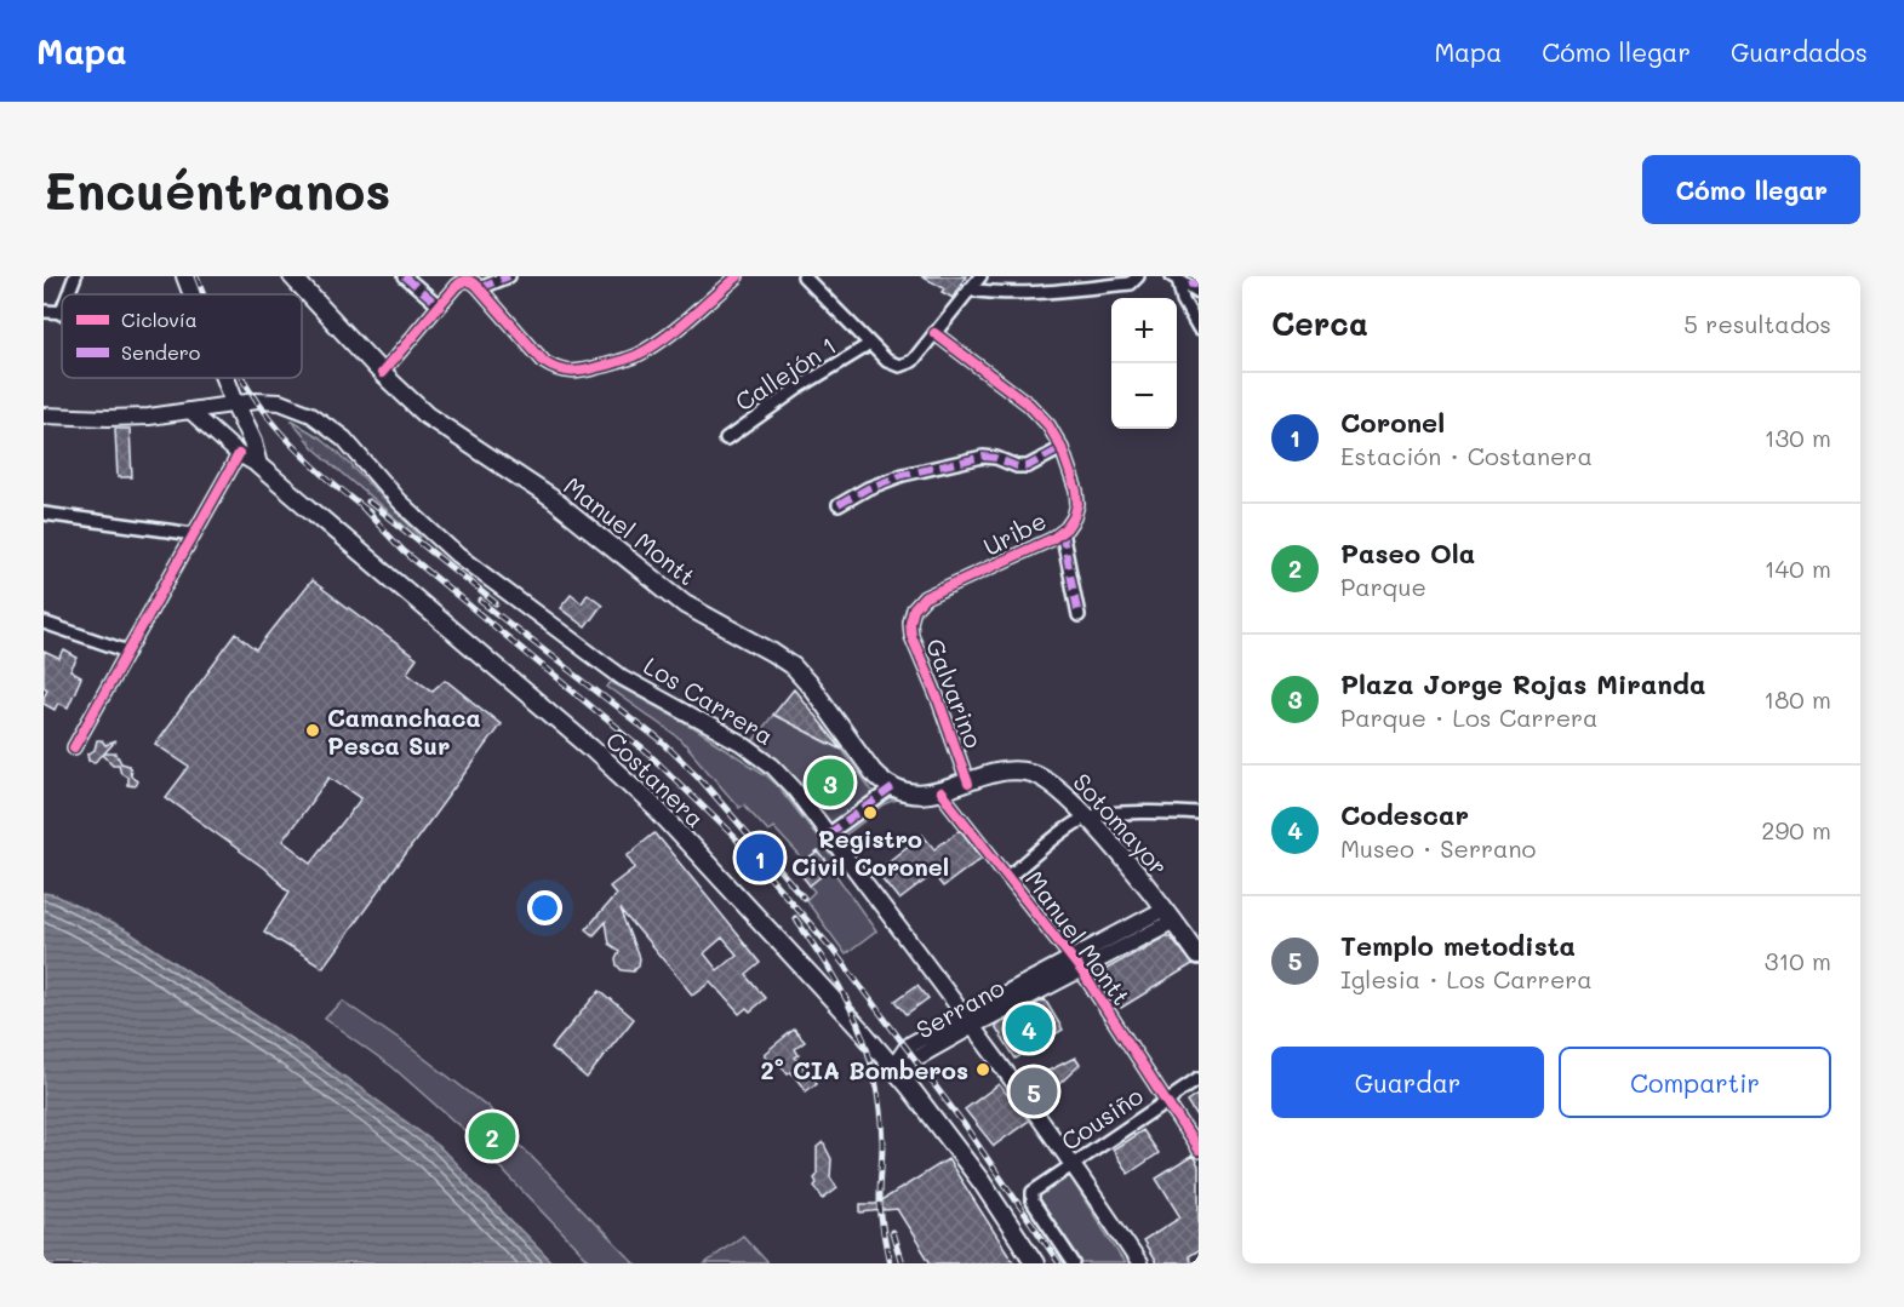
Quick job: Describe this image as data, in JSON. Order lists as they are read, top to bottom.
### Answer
{
  "streets": {
    "main road": [
      "Manuel Montt",
      "Los Carrera",
      "Costanera",
      "Sotomayor",
      "Serrano"
    ],
    "street": [
      "Callejón 1",
      "Uribe",
      "Galvarino",
      "Cousiño"
    ]
  },
  "crossings": [
    ["Manuel Montt", "Sotomayor"],
    ["Manuel Montt", "Serrano"],
    ["Manuel Montt", "Cousiño"],
    ["Uribe", "Galvarino"],
    ["Galvarino", "Sotomayor"],
    ["Los Carrera", "Serrano"],
    ["Los Carrera", "Cousiño"],
    ["Costanera", "Serrano"],
    ["Sotomayor", "Serrano"]
  ],
  "places": ["Camanchaca Pesca Sur", "Registro Civil Coronel", "2° CIA Bomberos"],
  "legend": ["Ciclovía", "Sendero"],
  "page": {
    "header": "Mapa",
    "nav": ["Mapa", "Cómo llegar", "Guardados"],
    "buttons": [
      "Cómo llegar",
      ["Guardar", "Compartir"]
    ],
    "title": "Encuéntranos",
    "heading": ["Cerca", "5 resultados"],
    "map_buttons": ["+", "−"],
    "list": [
      {
        "mark": "1",
        "name": "Coronel",
        "note": "Estación · Costanera",
        "value": "130 m"
      },
      {
        "mark": "2",
        "name": "Paseo Ola",
        "note": "Parque",
        "value": "140 m"
      },
      {
        "mark": "3",
        "name": "Plaza Jorge Rojas Miranda",
        "note": "Parque · Los Carrera",
        "value": "180 m"
      },
      {
        "mark": "4",
        "name": "Codescar",
        "note": "Museo · Serrano",
        "value": "290 m"
      },
      {
        "mark": "5",
        "name": "Templo metodista",
        "note": "Iglesia · Los Carrera",
        "value": "310 m"
      }
    ],
    "pins": [
      "3",
      "1",
      "4",
      "5",
      "2"
    ]
  }
}
